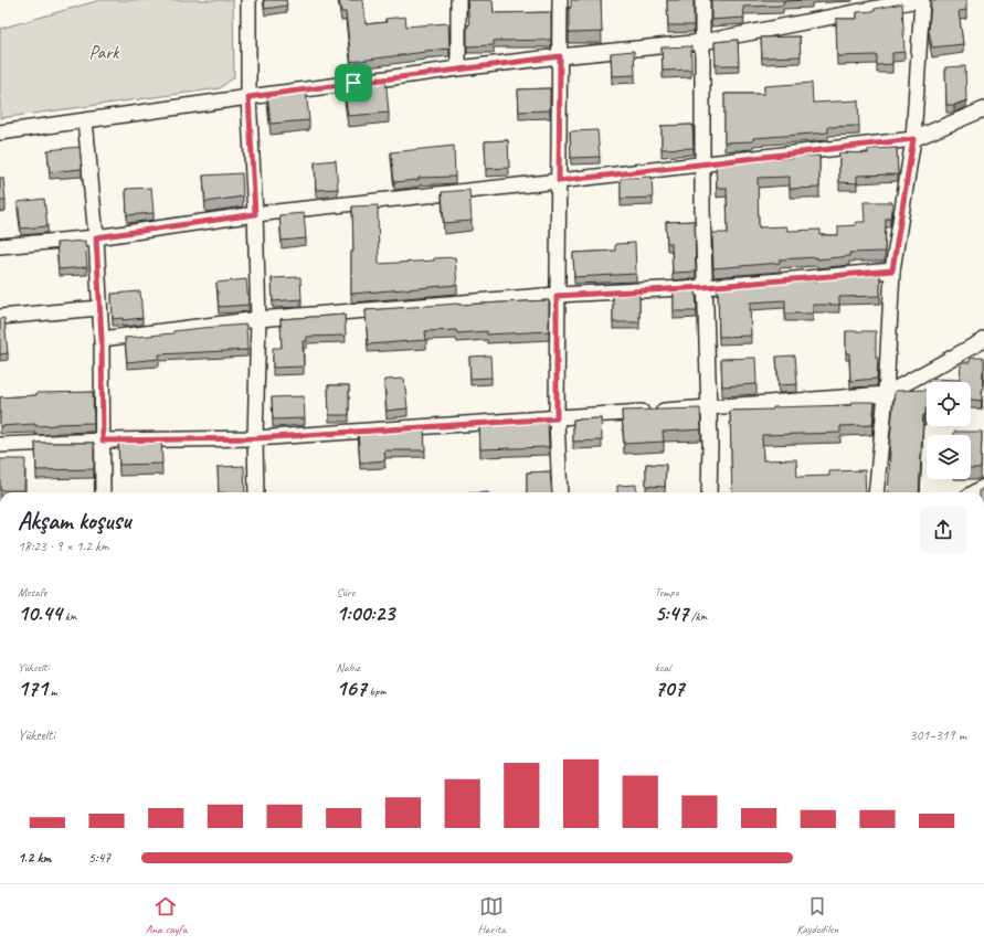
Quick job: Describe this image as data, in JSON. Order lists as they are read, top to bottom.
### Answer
{
  "parks": ["Park"],
  "page": {
    "heading": ["Akşam koşusu", "18:23 · 9 × 1.2 km"],
    "stats": [
      ["Mesafe", "10.44 km"],
      ["Süre", "1:00:23"],
      ["Tempo", "5:47 /km"],
      ["Yükselti", "171 m"],
      ["Nabız", "167 bpm"],
      ["kcal", "707"]
    ],
    "chart": ["Yükselti", "301–319 m"],
    "list": [
      {
        "name": "1.2 km",
        "note": "5:47"
      }
    ],
    "tabs": ["Ana sayfa", "Harita", "Kaydedilen"]
  }
}
